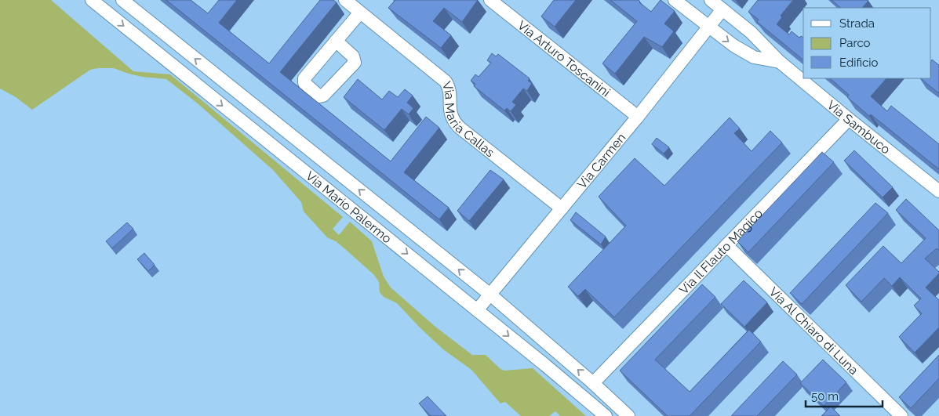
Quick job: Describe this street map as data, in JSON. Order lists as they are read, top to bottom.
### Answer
{
  "streets": {
    "street": [
      "Via Arturo Toscanini",
      "Via Maria Callas",
      "Via Sambuco",
      "Via Carmen",
      "Via Mario Palermo",
      "Via Il Flauto Magico",
      "Via Al Chiaro di Luna"
    ]
  },
  "crossings": [
    ["Via Arturo Toscanini", "Via Carmen"],
    ["Via Maria Callas", "Via Carmen"],
    ["Via Sambuco", "Via Carmen"],
    ["Via Sambuco", "Via Il Flauto Magico"],
    ["Via Carmen", "Via Mario Palermo"],
    ["Via Mario Palermo", "Via Il Flauto Magico"],
    ["Via Il Flauto Magico", "Via Al Chiaro di Luna"]
  ],
  "legend": ["Strada", "Parco", "Edificio"],
  "scale_bar": "50 m"
}
